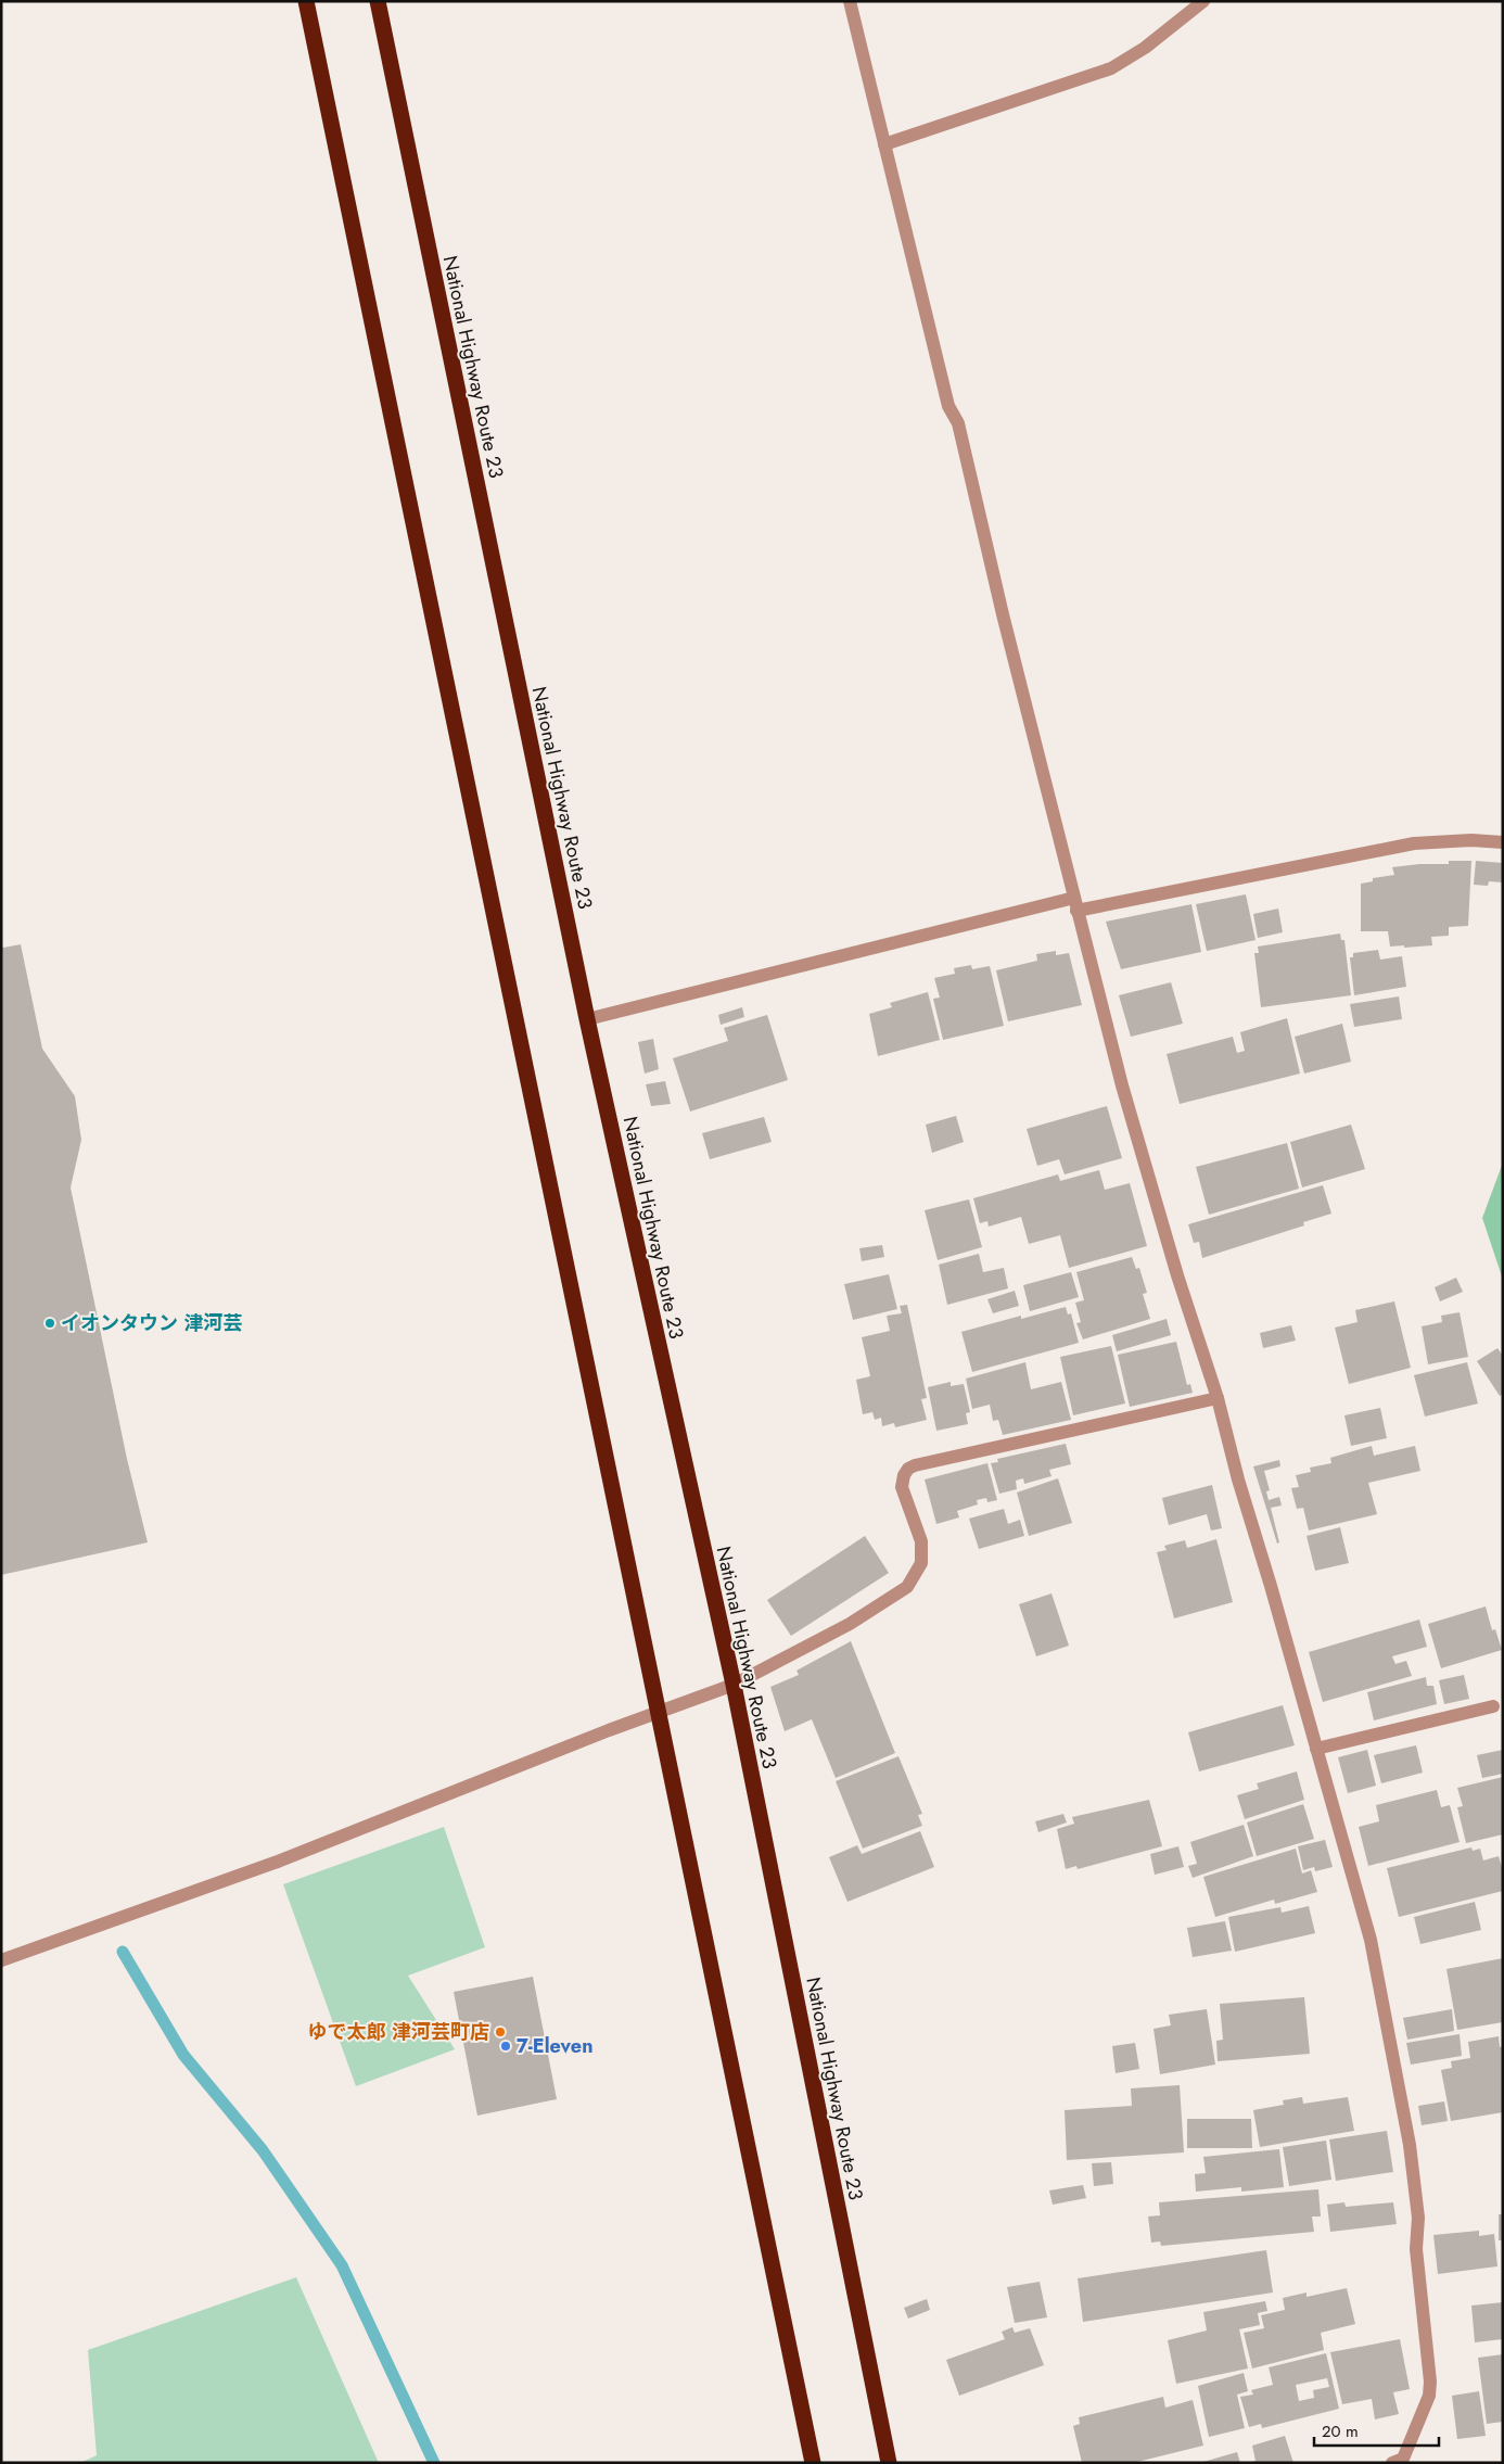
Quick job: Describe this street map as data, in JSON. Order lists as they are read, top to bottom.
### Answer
{
  "streets": {
    "highway": ["National Highway Route 23"]
  },
  "places": ["イオンタウン 津河芸", "ゆで太郎 津河芸町店", "7-Eleven"],
  "scale_bar": "20 m"
}
